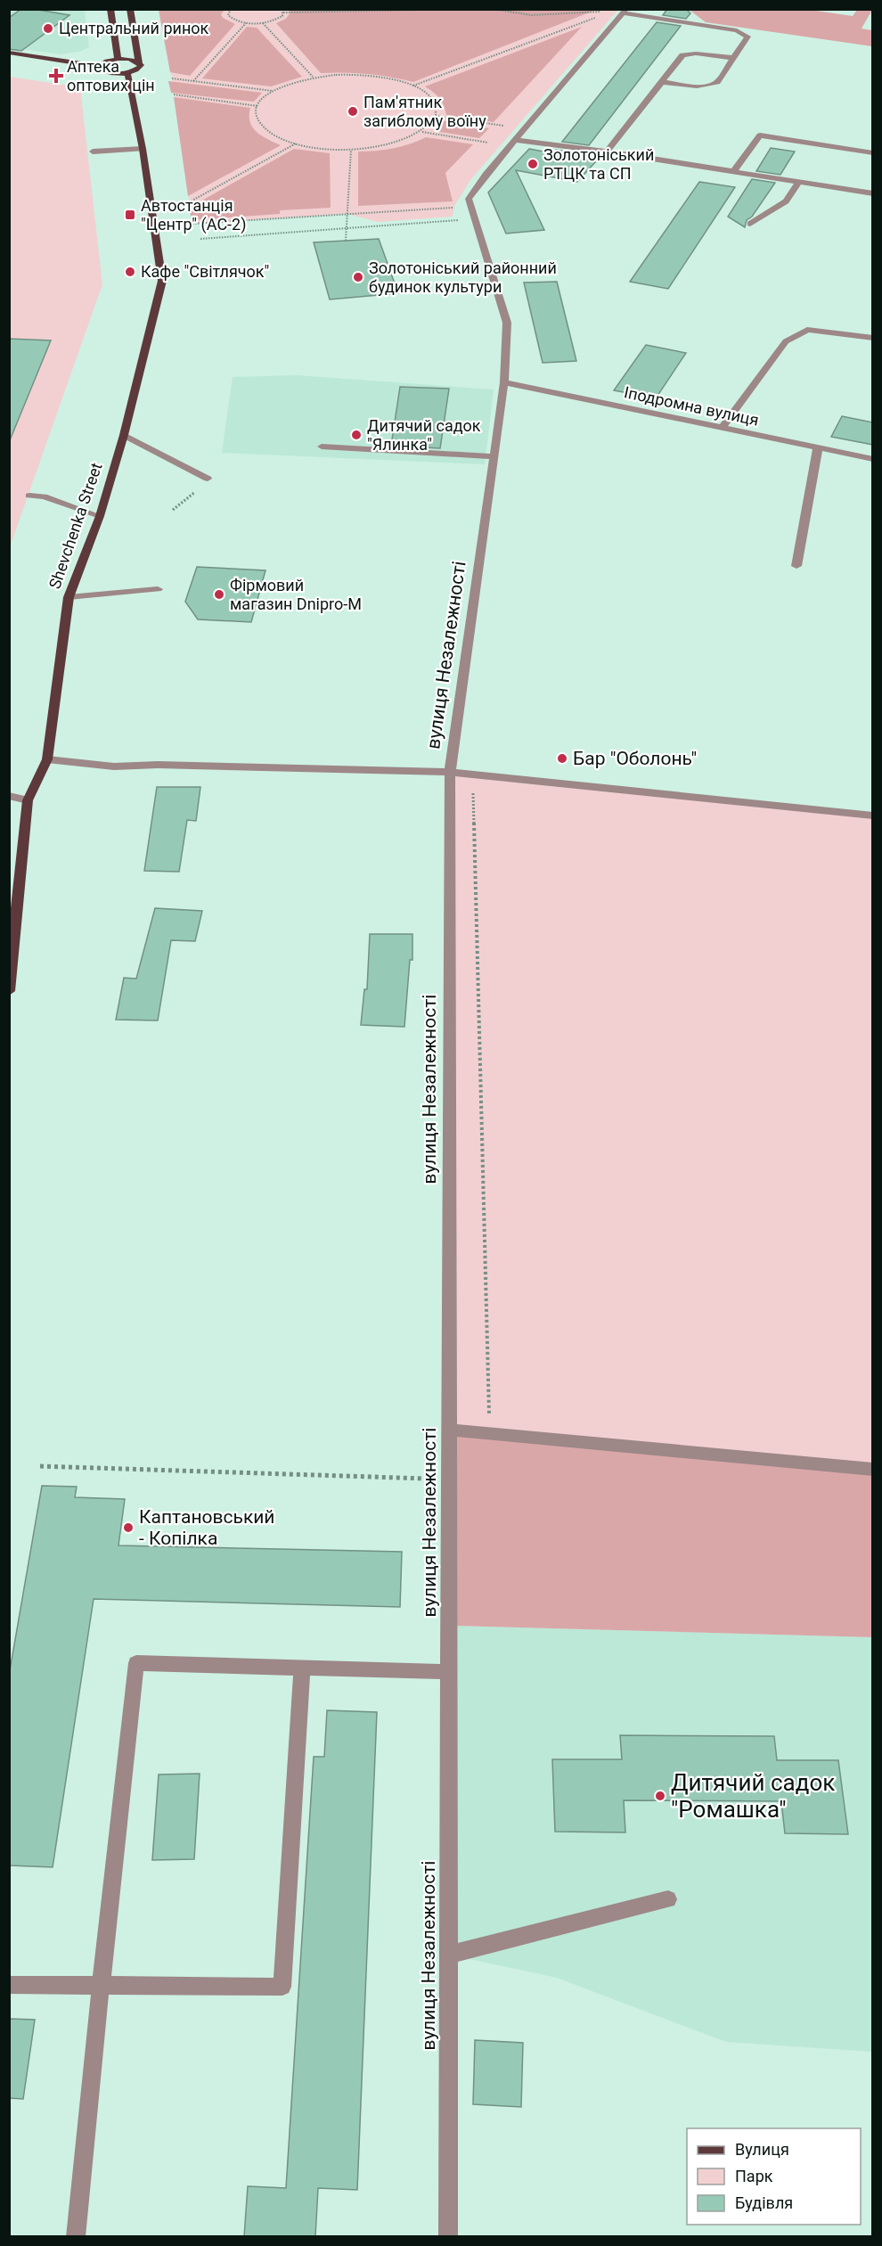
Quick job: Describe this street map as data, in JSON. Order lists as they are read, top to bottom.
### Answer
{
  "streets": {
    "main road": ["Shevchenka Street"],
    "street": ["Іподромна вулиця", "вулиця Незалежності"]
  },
  "crossings": [
    ["Іподромна вулиця", "вулиця Незалежності"]
  ],
  "places": {
    "other": [
      "Центральний ринок",
      "Пам'ятник загиблому воїну",
      "Золотоніський РТЦК та СП",
      "Кафе \"Світлячок\"",
      "Золотоніський районний будинок культури",
      "Дитячий садок \"Ялинка\"",
      "Фірмовий магазин Dnipro-M",
      "Бар \"Оболонь\"",
      "Каптановський - Копілка",
      "Дитячий садок \"Ромашка\""
    ],
    "health": ["Аптека оптових цін"],
    "transit": ["Автостанція \"Центр\" (АС-2)"]
  },
  "legend": ["Вулиця", "Парк", "Будівля"]
}
